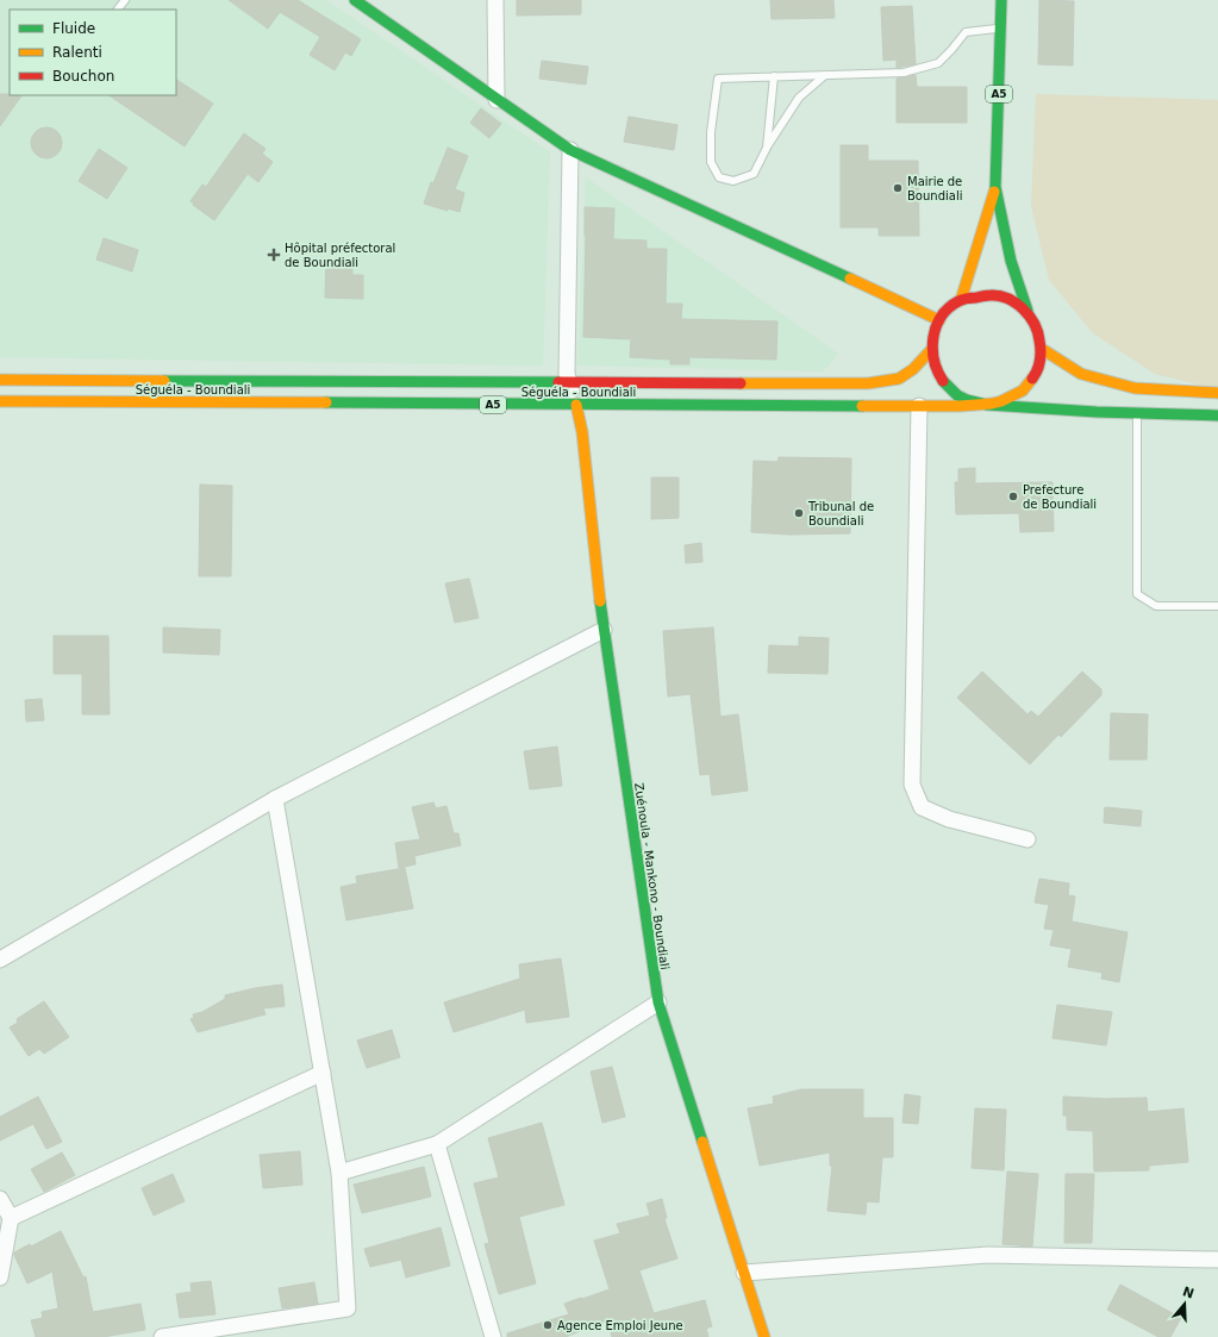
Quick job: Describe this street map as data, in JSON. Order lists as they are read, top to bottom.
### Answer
{
  "streets": {
    "main road": ["A5", "Séguéla - Boundiali", "Zuénoula - Mankono - Boundiali"]
  },
  "crossings": [
    ["A5", "Séguéla - Boundiali"],
    ["Séguéla - Boundiali", "Zuénoula - Mankono - Boundiali"]
  ],
  "places": {
    "other": [
      "Mairie de Boundiali",
      "Prefecture de Boundiali",
      "Tribunal de Boundiali",
      "Agence Emploi Jeune"
    ],
    "health": ["Hôpital préfectoral de Boundiali"]
  },
  "legend": ["Fluide", "Ralenti", "Bouchon"],
  "north": "top"
}
